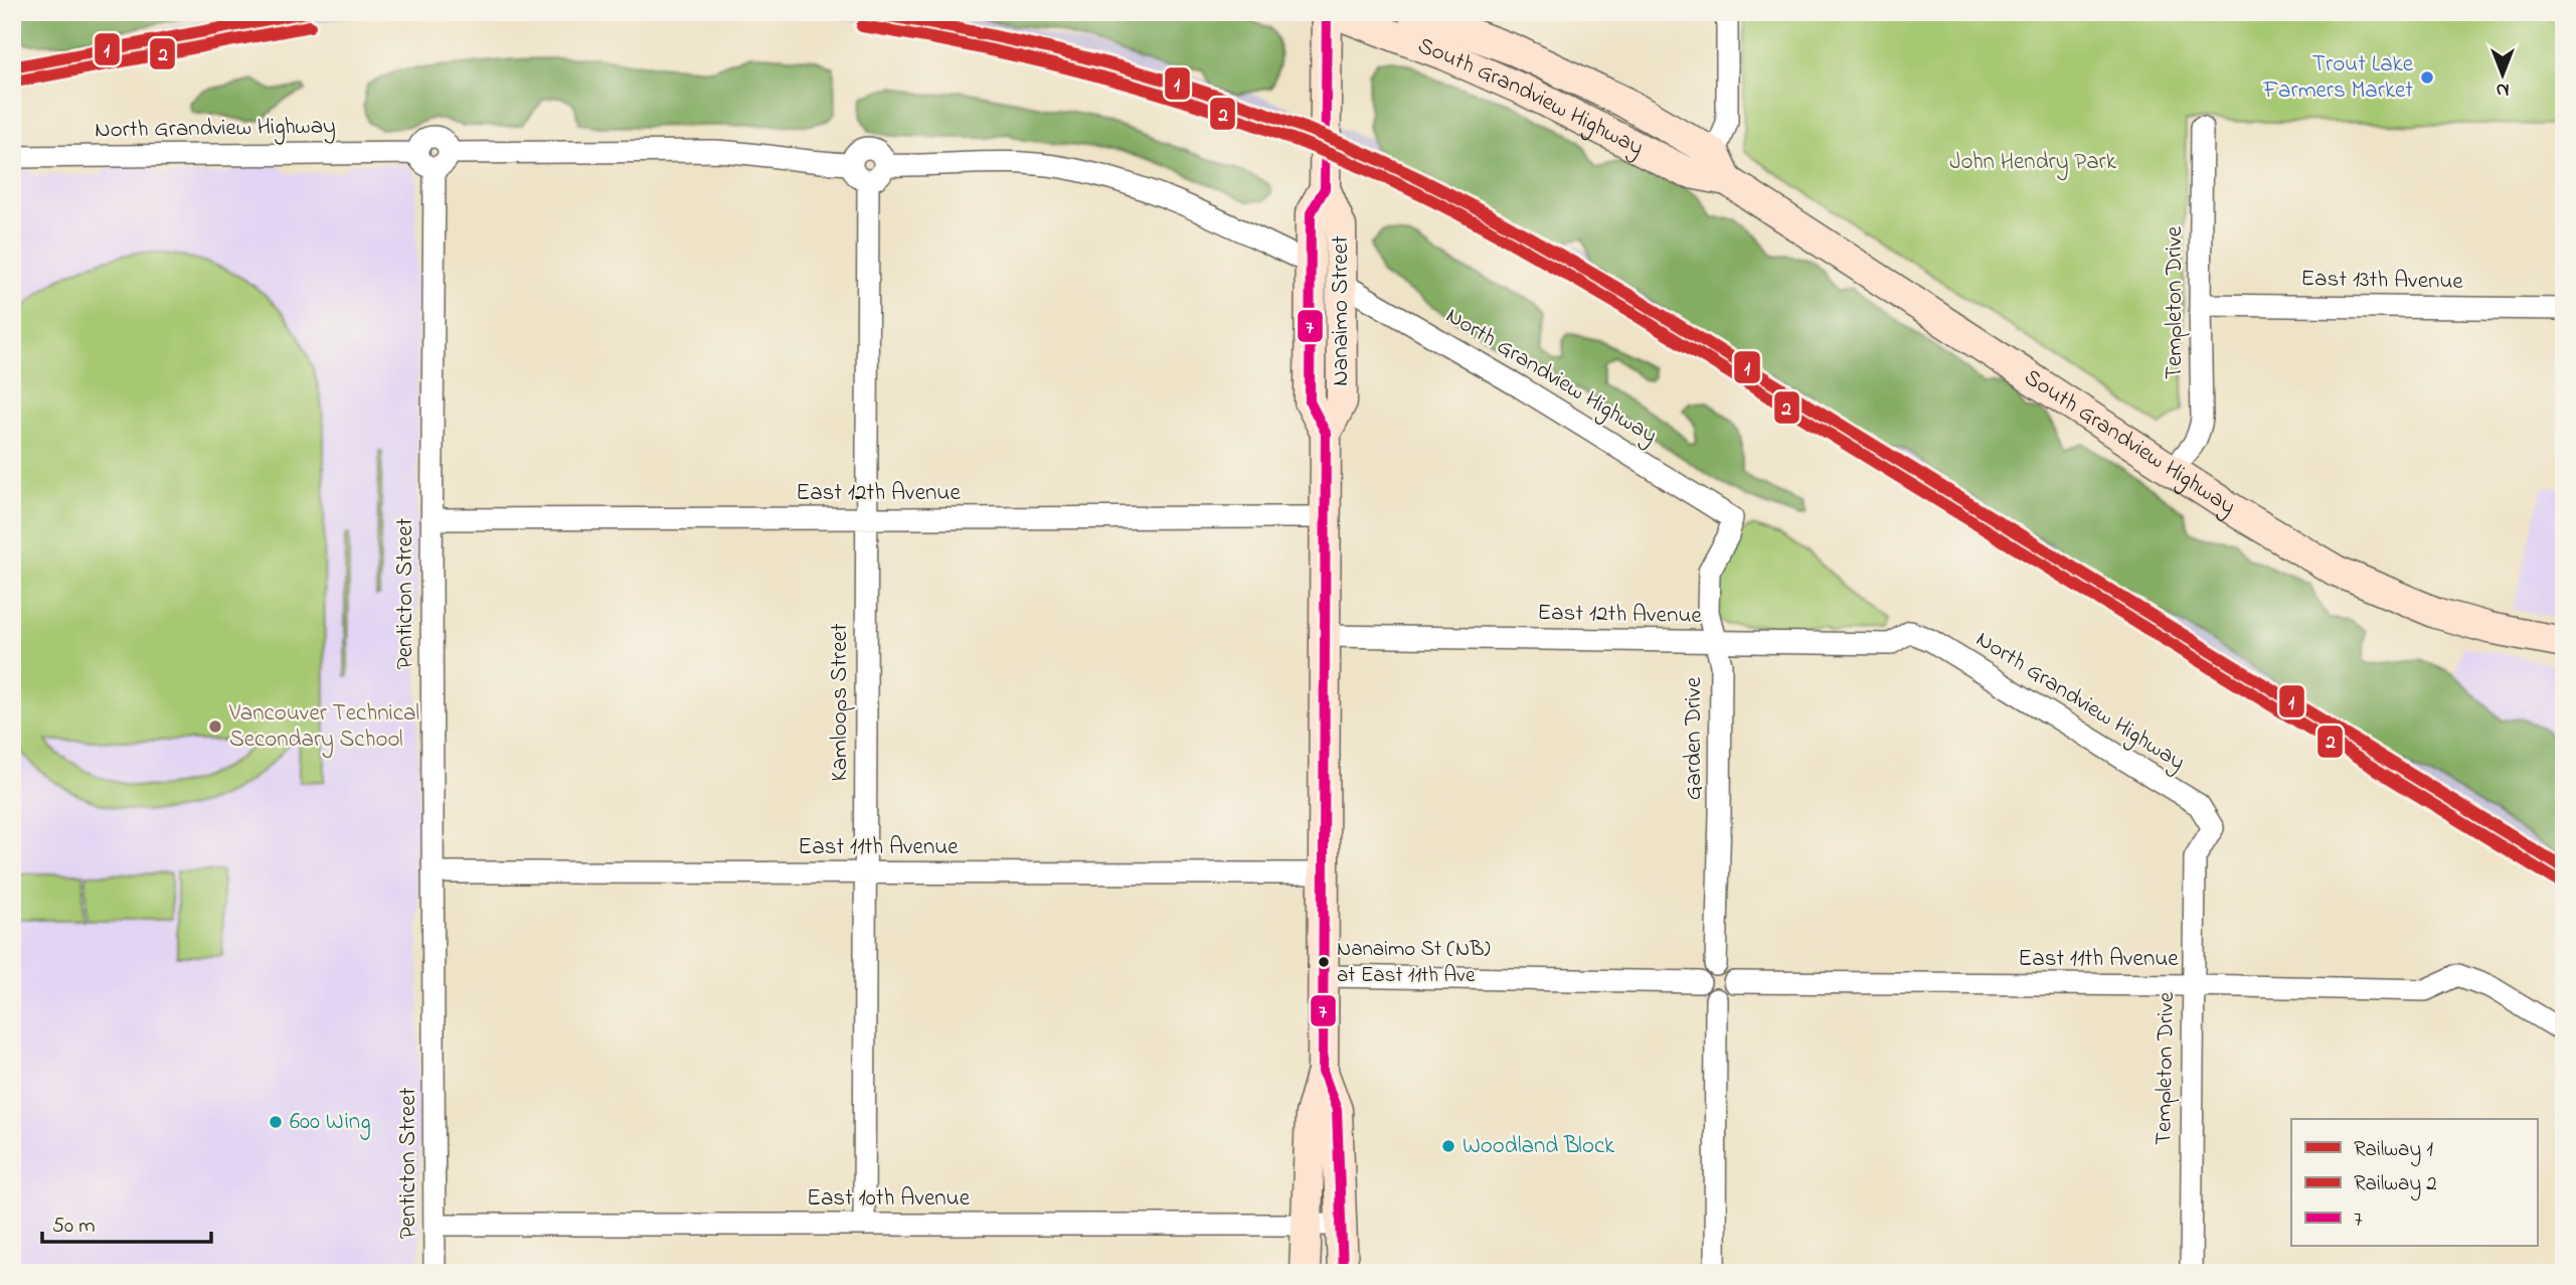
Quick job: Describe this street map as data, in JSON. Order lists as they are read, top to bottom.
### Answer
{
  "streets": {
    "main road": ["South Grandview Highway", "Nanaimo Street"],
    "street": [
      "North Grandview Highway",
      "East 13th Avenue",
      "Templeton Drive",
      "East 12th Avenue",
      "Penticton Street",
      "Kamloops Street",
      "Garden Drive",
      "East 11th Avenue",
      "East 10th Avenue"
    ]
  },
  "crossings": [
    ["South Grandview Highway", "Templeton Drive"],
    ["South Grandview Highway", "Nanaimo Street"],
    ["North Grandview Highway", "Templeton Drive"],
    ["North Grandview Highway", "Nanaimo Street"],
    ["North Grandview Highway", "East 12th Avenue"],
    ["North Grandview Highway", "Penticton Street"],
    ["North Grandview Highway", "Kamloops Street"],
    ["North Grandview Highway", "Garden Drive"],
    ["East 13th Avenue", "Templeton Drive"],
    ["Templeton Drive", "East 11th Avenue"],
    ["Nanaimo Street", "East 12th Avenue"],
    ["Nanaimo Street", "East 11th Avenue"],
    ["Nanaimo Street", "East 10th Avenue"],
    ["East 12th Avenue", "Penticton Street"],
    ["East 12th Avenue", "Kamloops Street"],
    ["East 12th Avenue", "Garden Drive"],
    ["Penticton Street", "East 11th Avenue"],
    ["Penticton Street", "East 10th Avenue"],
    ["Kamloops Street", "East 11th Avenue"],
    ["Kamloops Street", "East 10th Avenue"],
    ["Garden Drive", "East 11th Avenue"]
  ],
  "parks": ["John Hendry Park"],
  "places": [
    "Trout Lake Farmers Market",
    "Vancouver Technical Secondary School",
    "Nanaimo St (NB) at East 11th Ave",
    "600 Wing",
    "Woodland Block"
  ],
  "lines": ["rail line 1", "transit line 7", "rail line 2"],
  "legend": ["Railway 1", "Railway 2", "7"],
  "scale_bar": "50 m",
  "north": "bottom"
}
